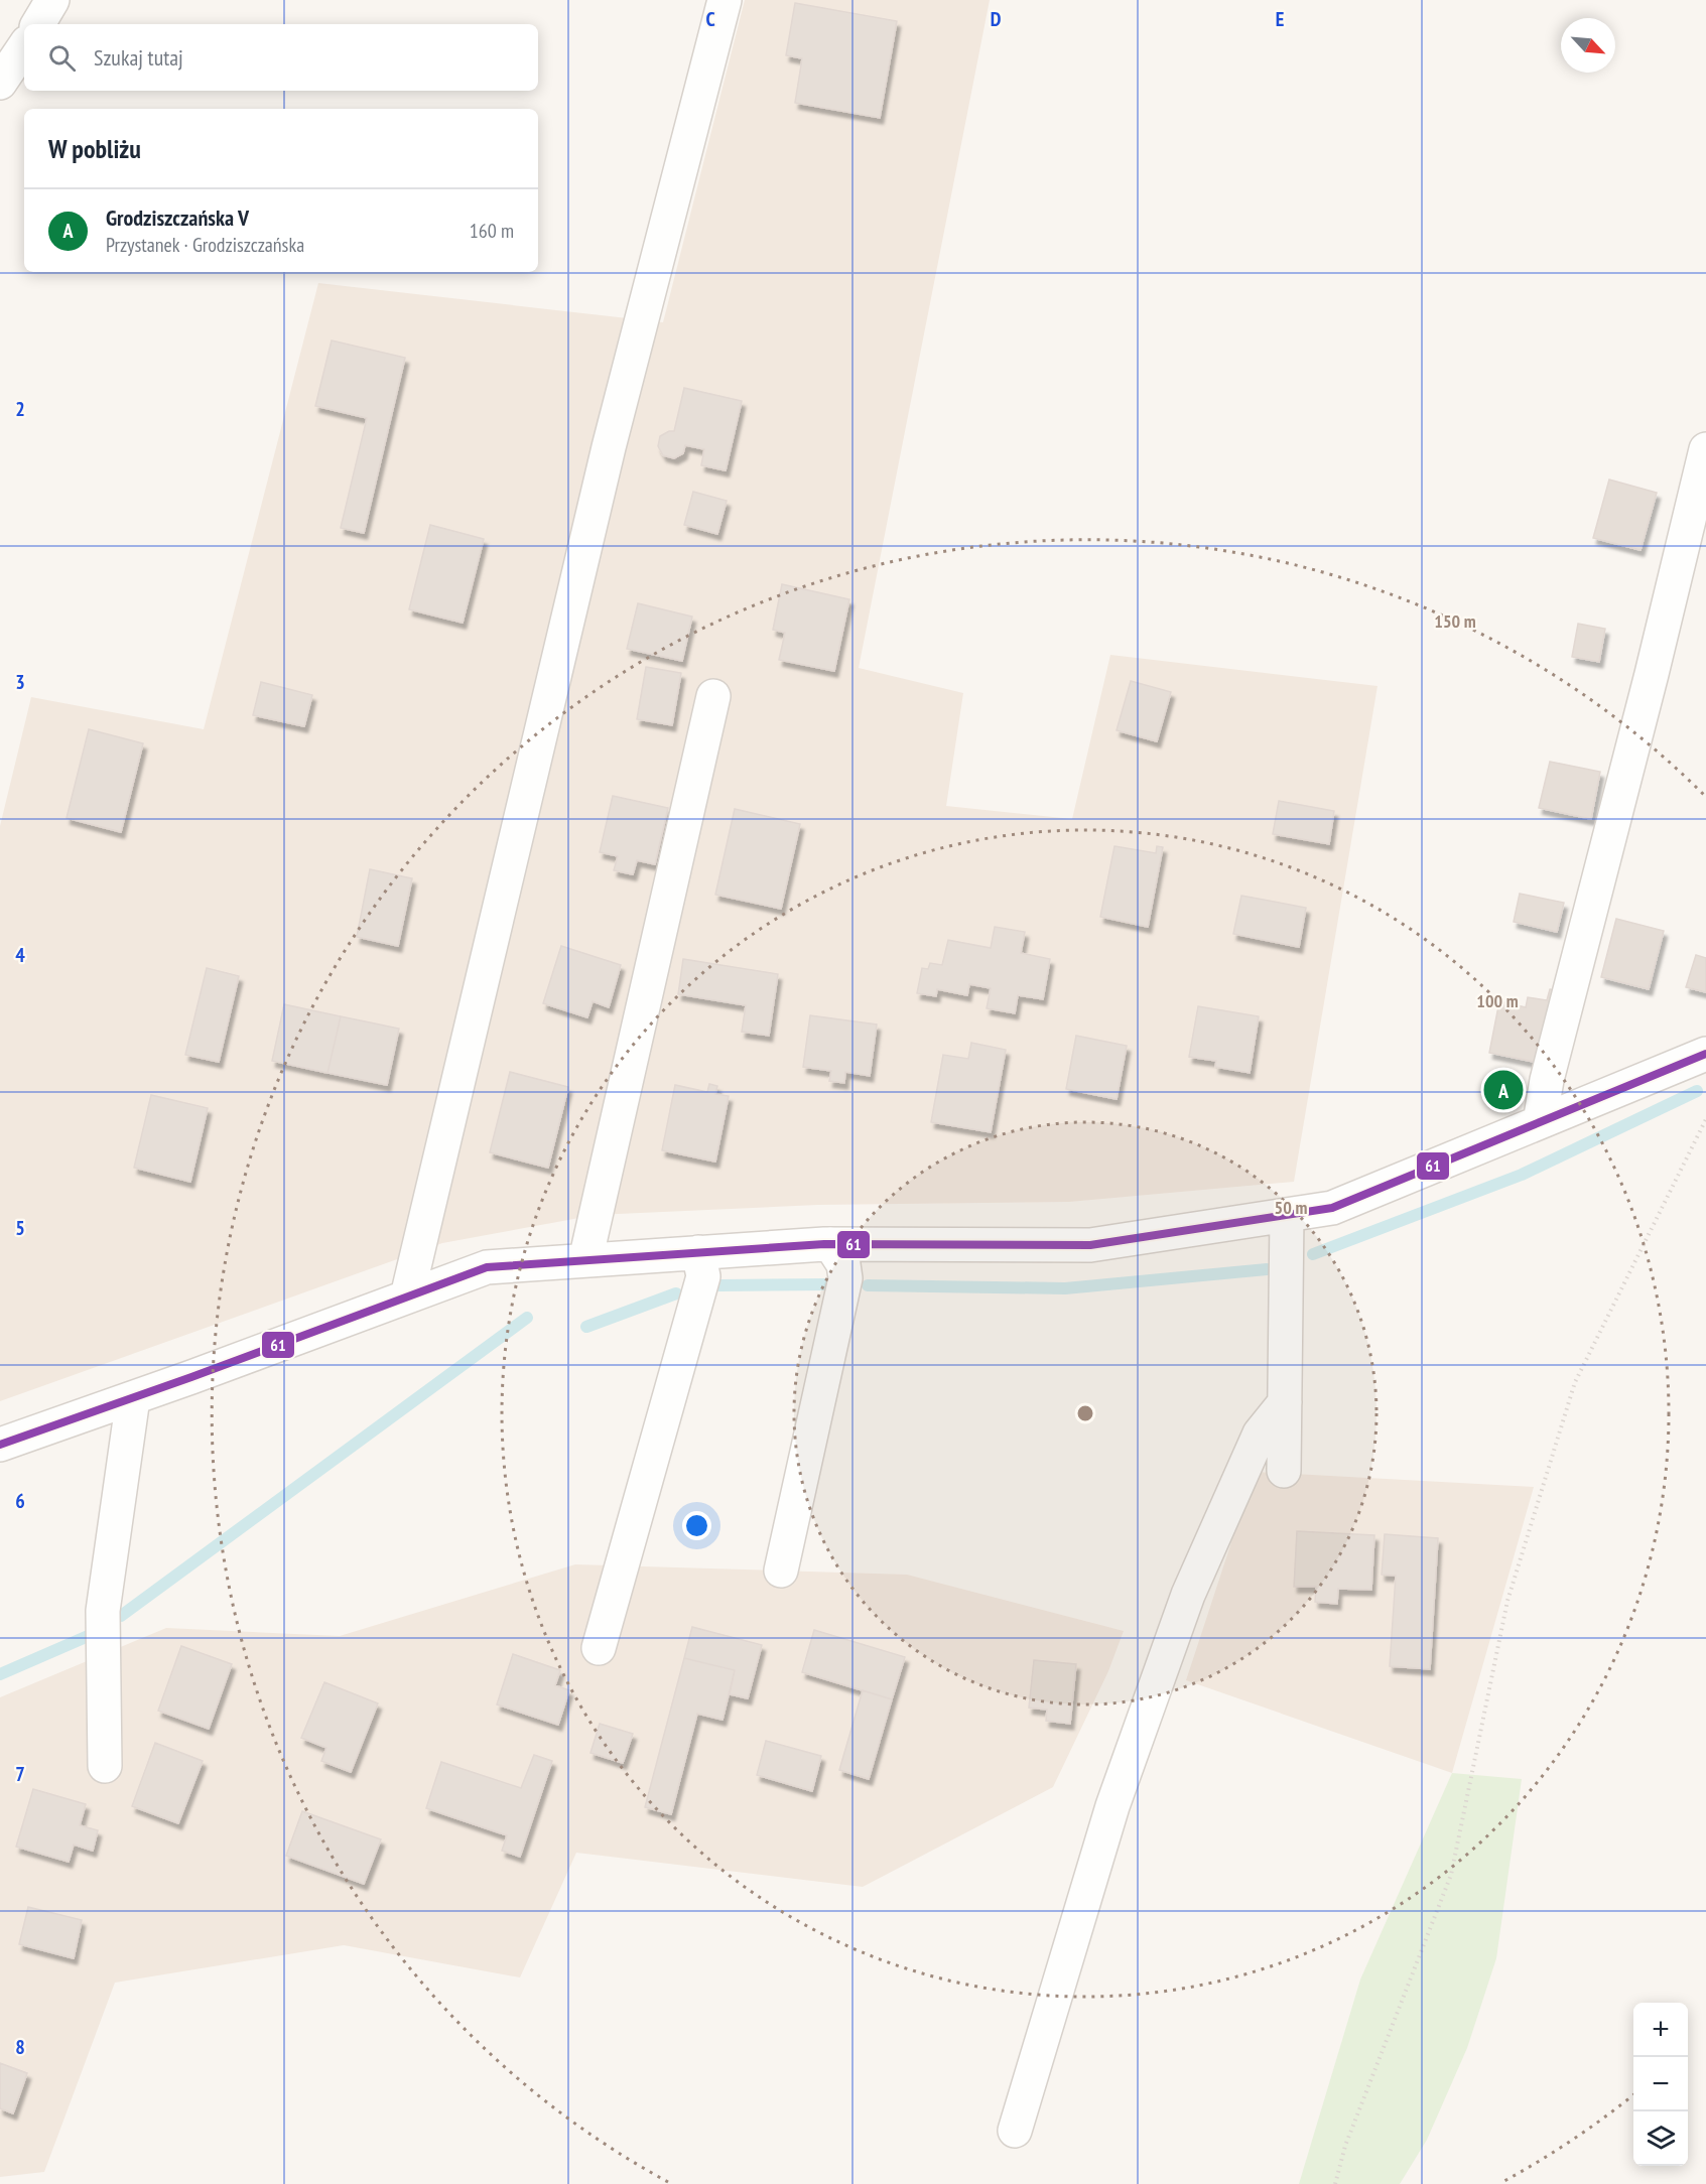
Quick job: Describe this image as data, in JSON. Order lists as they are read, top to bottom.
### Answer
{
  "lines": ["transit line 61"],
  "north": "bottom right",
  "page": {
    "search": "Szukaj tutaj",
    "heading": "W pobliżu",
    "list": [
      {
        "mark": "A",
        "name": "Grodziszczańska V",
        "note": "Przystanek · Grodziszczańska",
        "value": "160 m"
      }
    ],
    "pins": "A",
    "map_buttons": ["+", "−"]
  },
  "grid": {
    "columns": ["C", "D", "E"],
    "rows": [
      "2",
      "3",
      "4",
      "5",
      "6",
      "7",
      "8"
    ]
  },
  "rings": ["150 m", "100 m", "50 m"]
}
